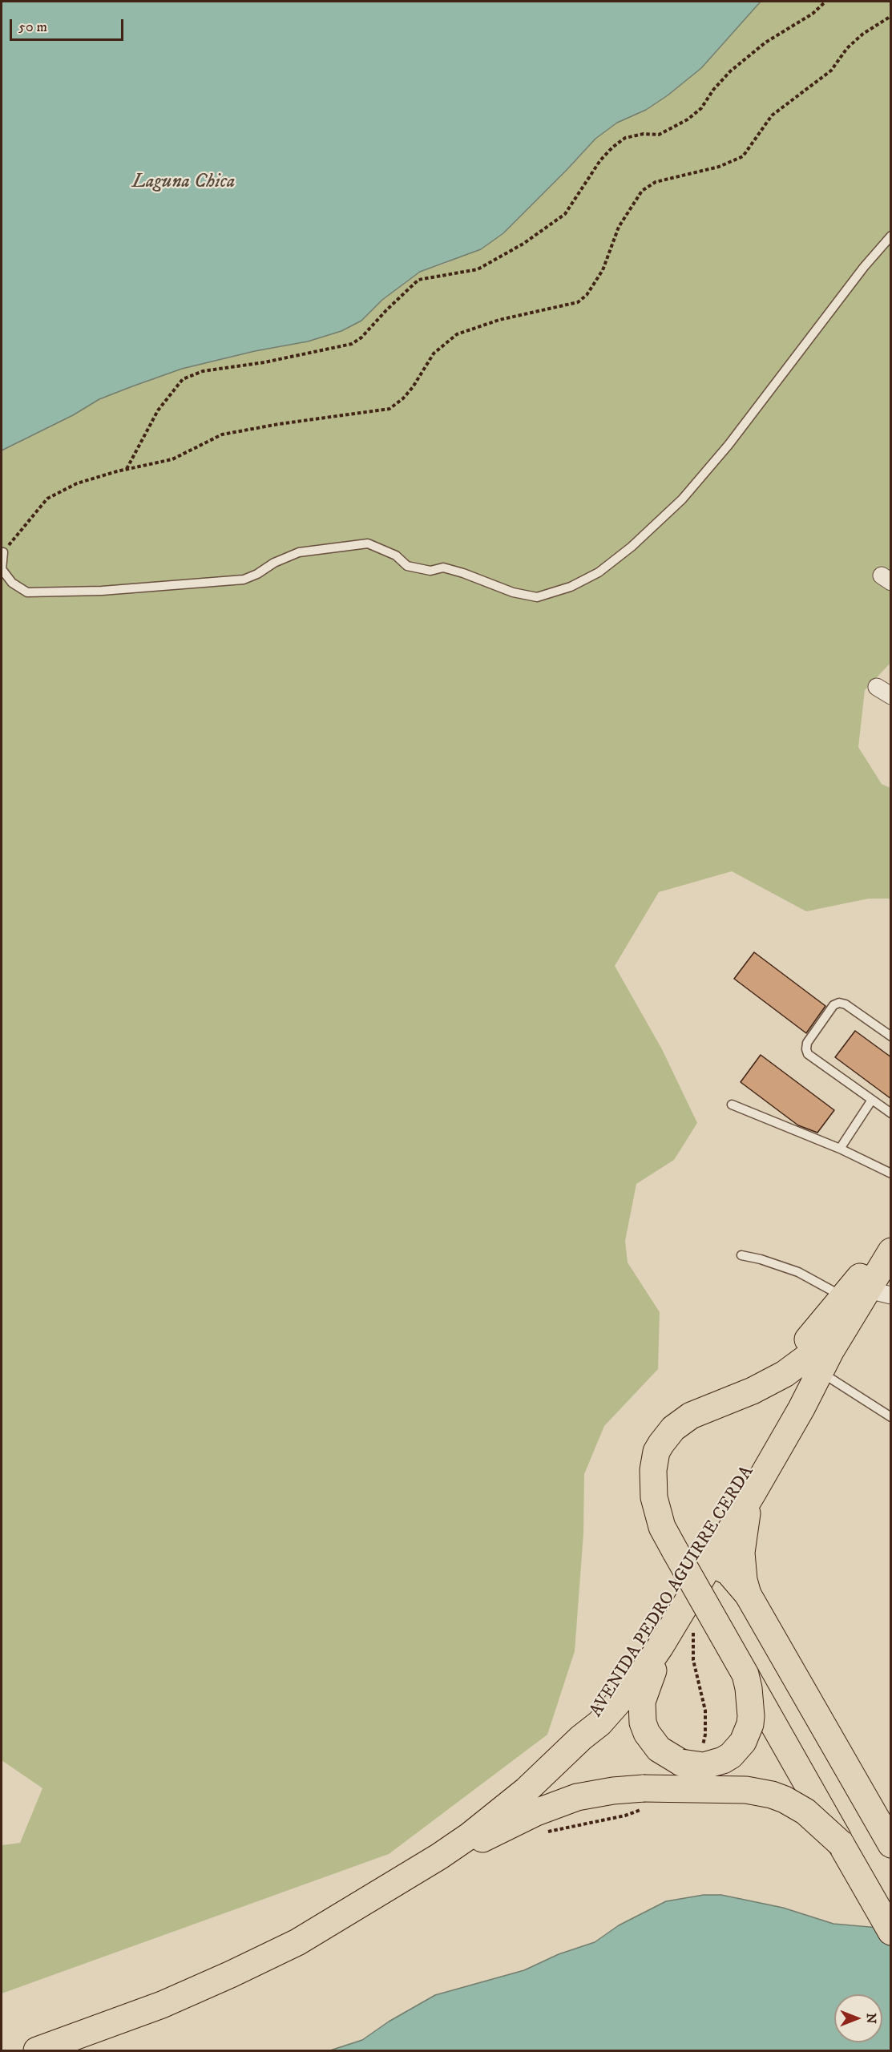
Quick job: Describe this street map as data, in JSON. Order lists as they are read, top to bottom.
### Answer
{
  "streets": {
    "main road": ["AVENIDA PEDRO AGUIRRE CERDA"]
  },
  "water": ["Laguna Chica"],
  "scale_bar": "50 m",
  "north": "right"
}
